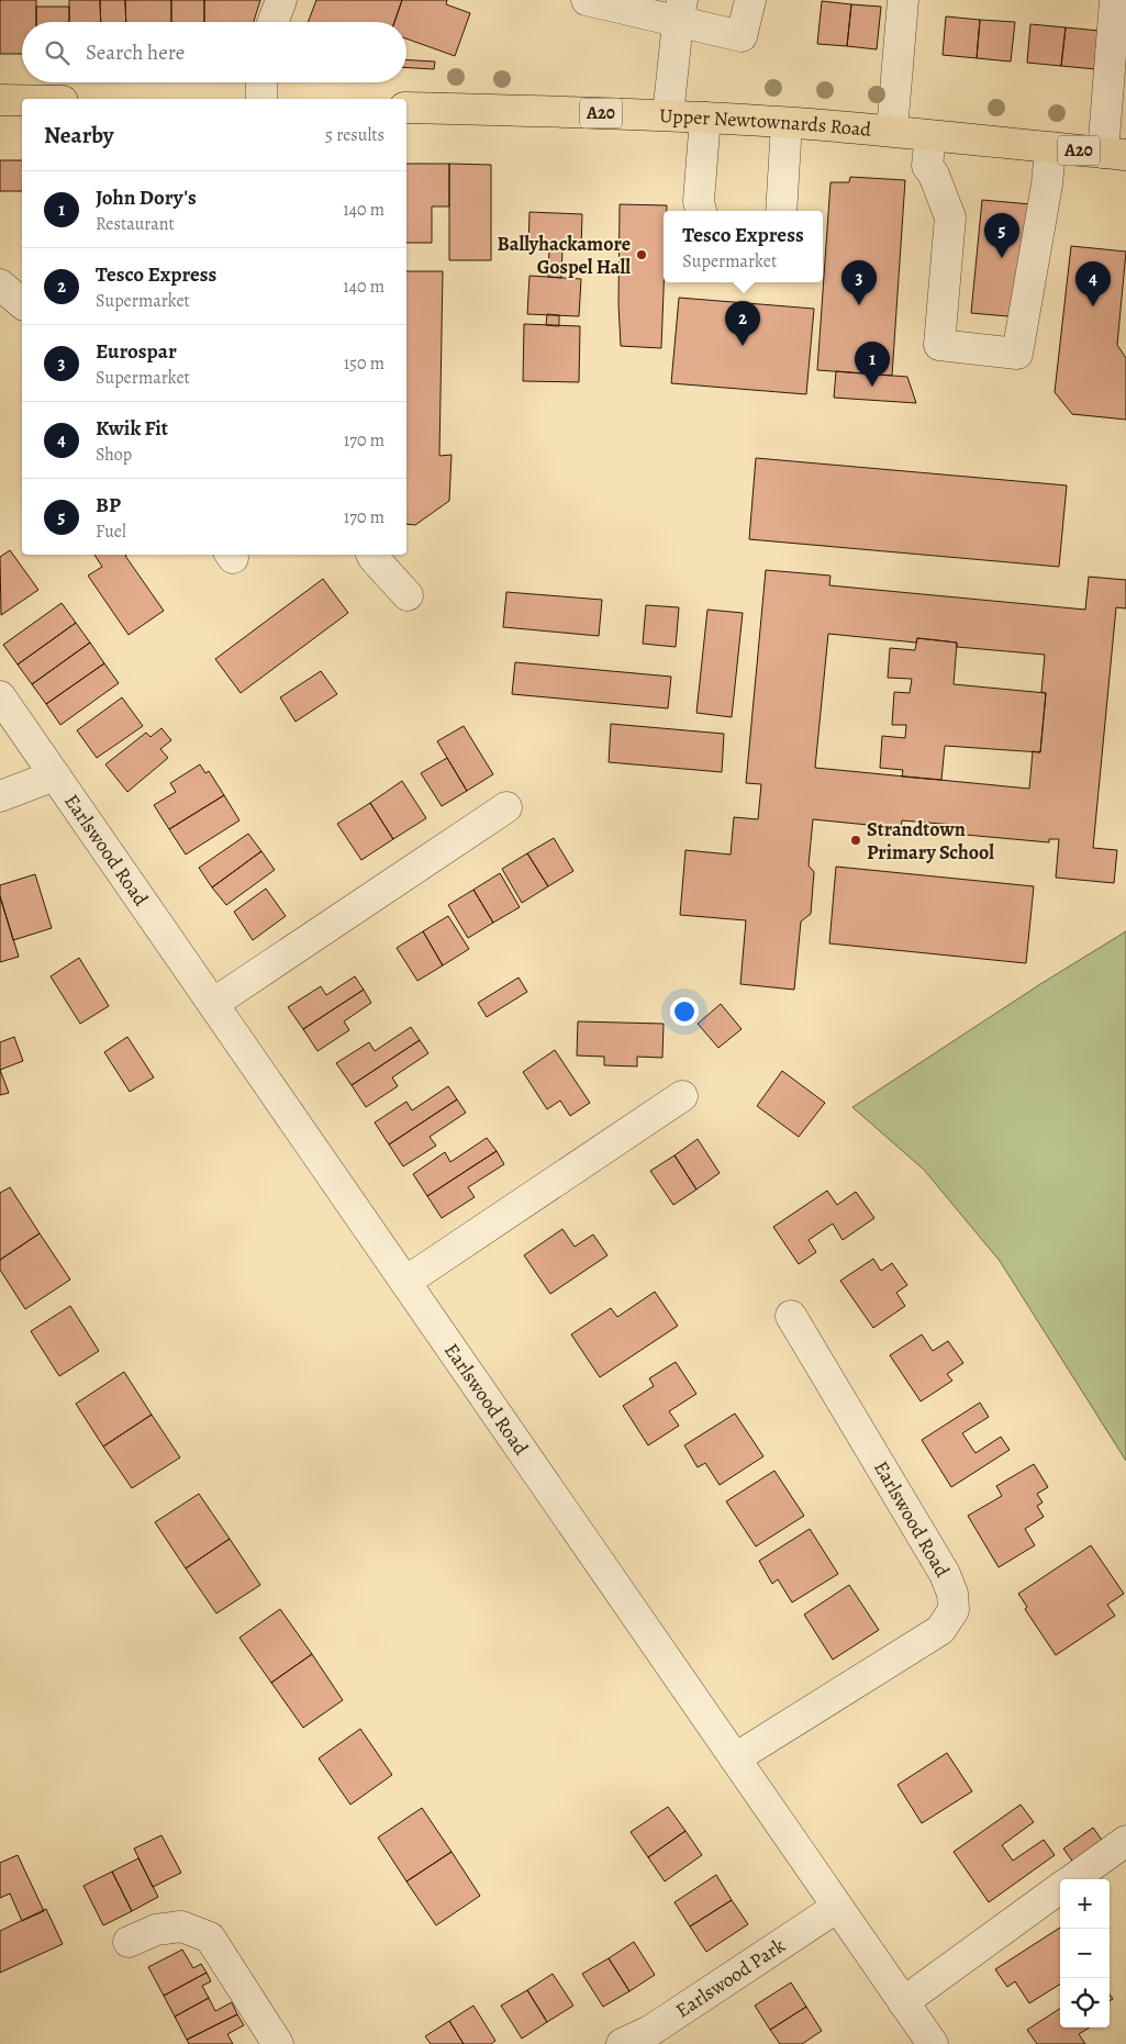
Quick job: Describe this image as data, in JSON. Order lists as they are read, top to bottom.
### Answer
{
  "streets": {
    "main road": ["A20", "Upper Newtownards Road"],
    "street": ["Earlswood Road", "Earlswood Park"]
  },
  "crossings": [
    ["Earlswood Road", "Earlswood Park"]
  ],
  "places": ["Ballyhackamore Gospel Hall", "Strandtown Primary School"],
  "page": {
    "search": "Search here",
    "heading": ["Nearby", "5 results"],
    "list": [
      {
        "mark": "1",
        "name": "John Dory's",
        "note": "Restaurant",
        "value": "140 m"
      },
      {
        "mark": "2",
        "name": "Tesco Express",
        "note": "Supermarket",
        "value": "140 m"
      },
      {
        "mark": "3",
        "name": "Eurospar",
        "note": "Supermarket",
        "value": "150 m"
      },
      {
        "mark": "4",
        "name": "Kwik Fit",
        "note": "Shop",
        "value": "170 m"
      },
      {
        "mark": "5",
        "name": "BP",
        "note": "Fuel",
        "value": "170 m"
      }
    ],
    "popup": ["Tesco Express", "Supermarket"],
    "pins": [
      "5",
      "3",
      "4",
      "2",
      "1"
    ],
    "map_buttons": ["+", "−"]
  }
}
